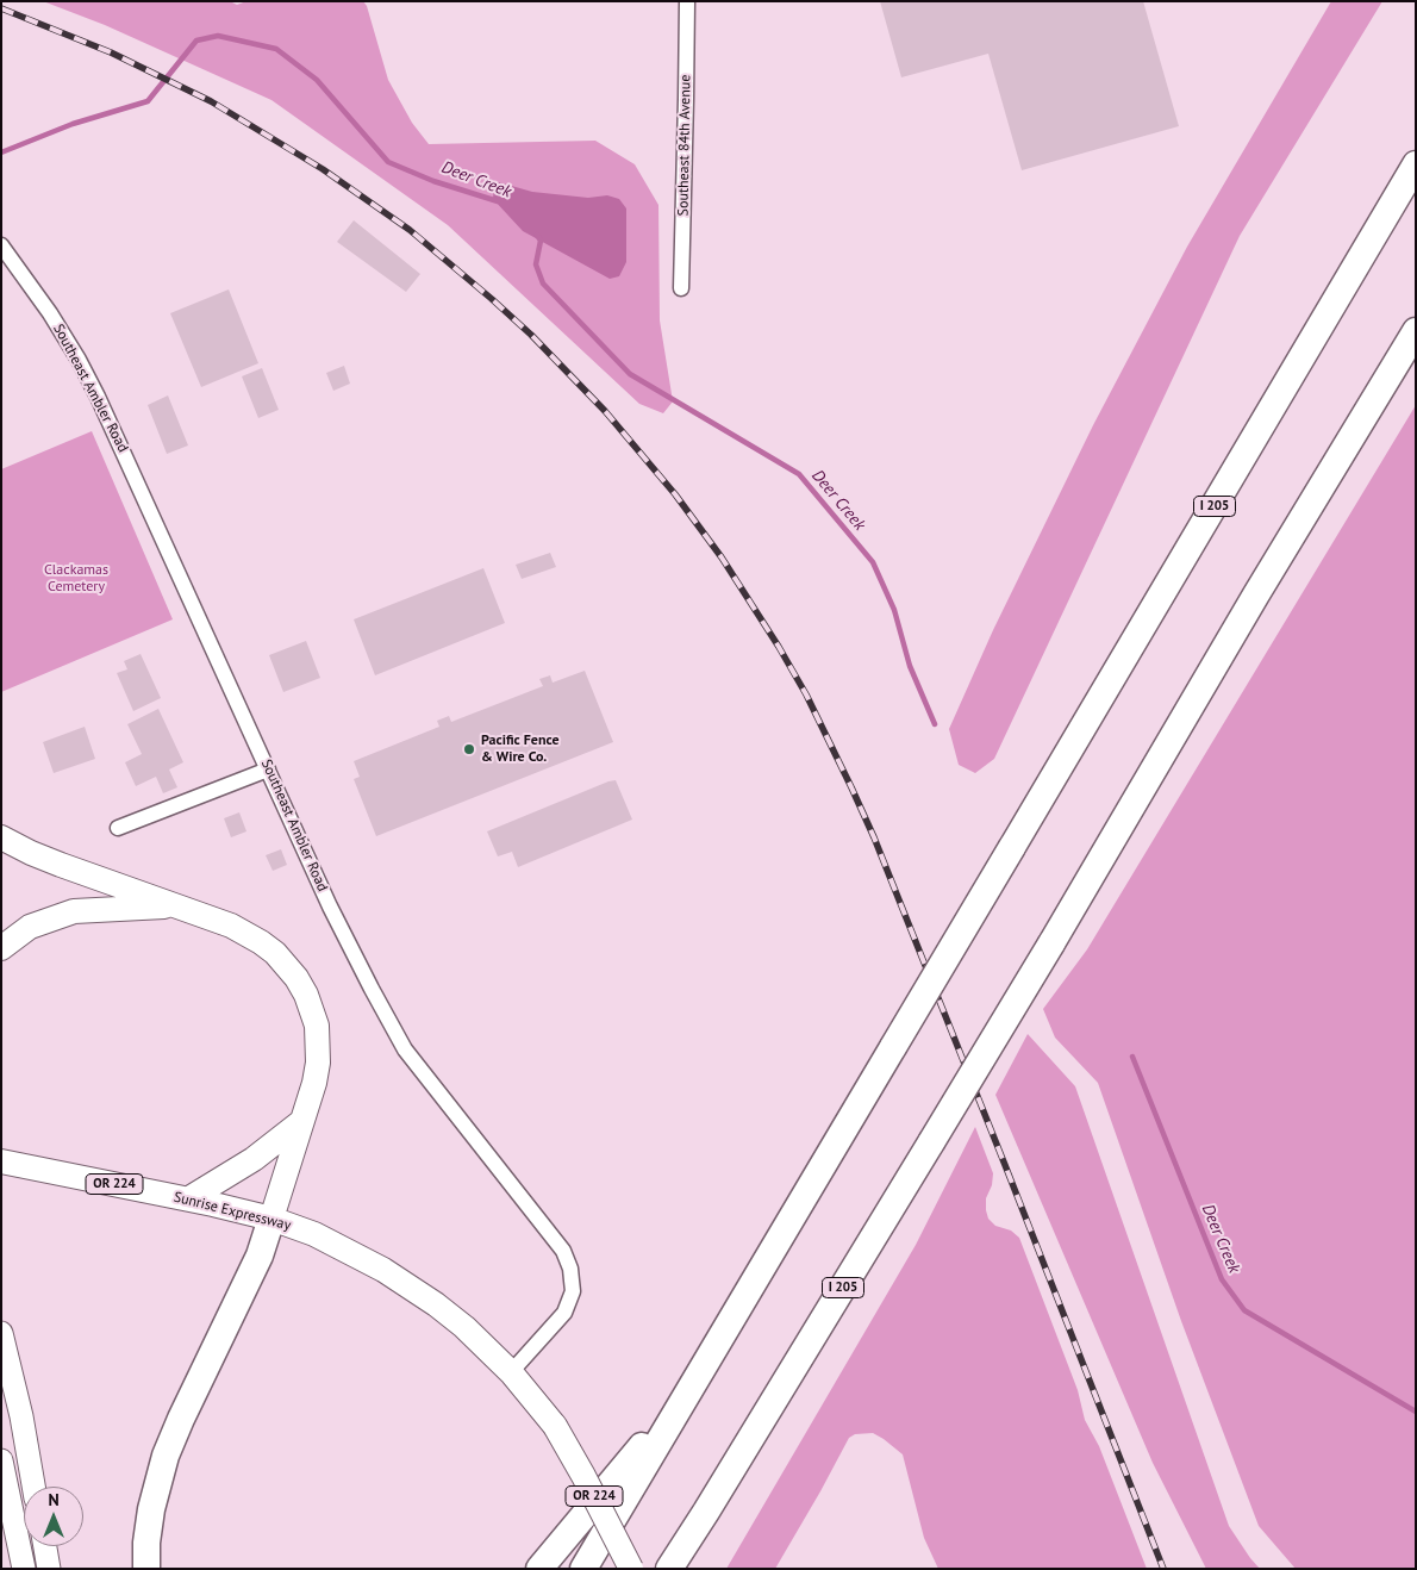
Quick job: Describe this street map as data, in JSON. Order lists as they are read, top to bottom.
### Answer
{
  "streets": {
    "highway": ["I 205", "OR 224", "Sunrise Expressway"],
    "street": ["Southeast 84th Avenue", "Southeast Ambler Road"]
  },
  "crossings": [
    ["Southeast Ambler Road", "Sunrise Expressway"]
  ],
  "water": ["Deer Creek"],
  "parks": ["Clackamas Cemetery"],
  "places": ["Pacific Fence & Wire Co."],
  "north": "top"
}
